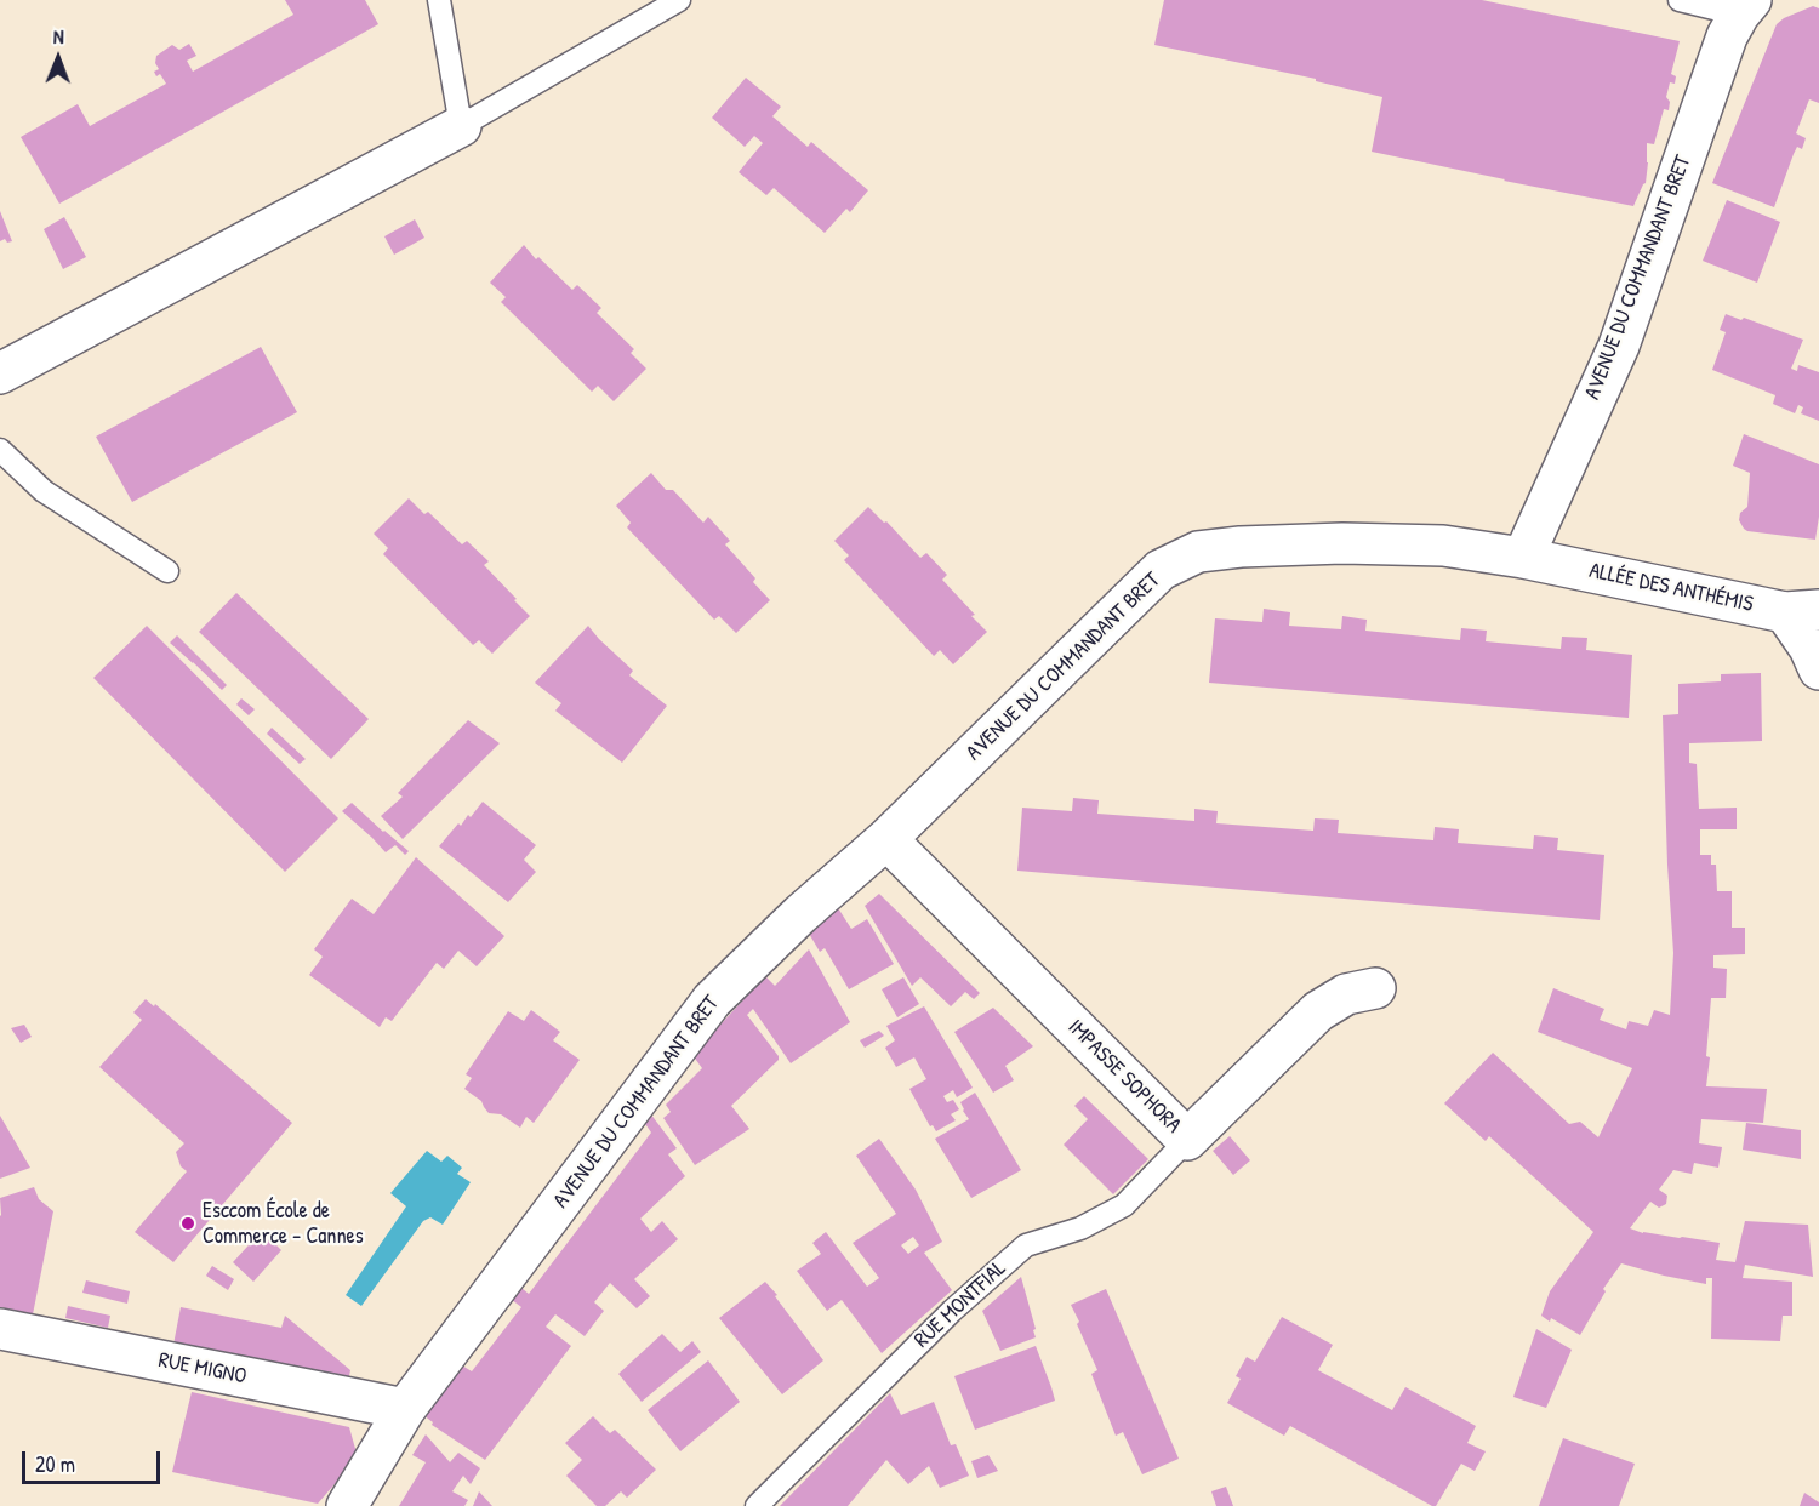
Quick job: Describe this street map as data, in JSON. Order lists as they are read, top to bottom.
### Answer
{
  "streets": {
    "street": [
      "AVENUE DU COMMANDANT BRET",
      "ALLÉE DES ANTHÉMIS",
      "IMPASSE SOPHORA",
      "RUE MIGNO"
    ],
    "lane": ["RUE MONTFIAL"]
  },
  "crossings": [
    ["AVENUE DU COMMANDANT BRET", "ALLÉE DES ANTHÉMIS"],
    ["AVENUE DU COMMANDANT BRET", "IMPASSE SOPHORA"],
    ["AVENUE DU COMMANDANT BRET", "RUE MIGNO"],
    ["IMPASSE SOPHORA", "RUE MONTFIAL"]
  ],
  "places": ["Esccom École de Commerce - Cannes"],
  "scale_bar": "20 m",
  "north": "top"
}
